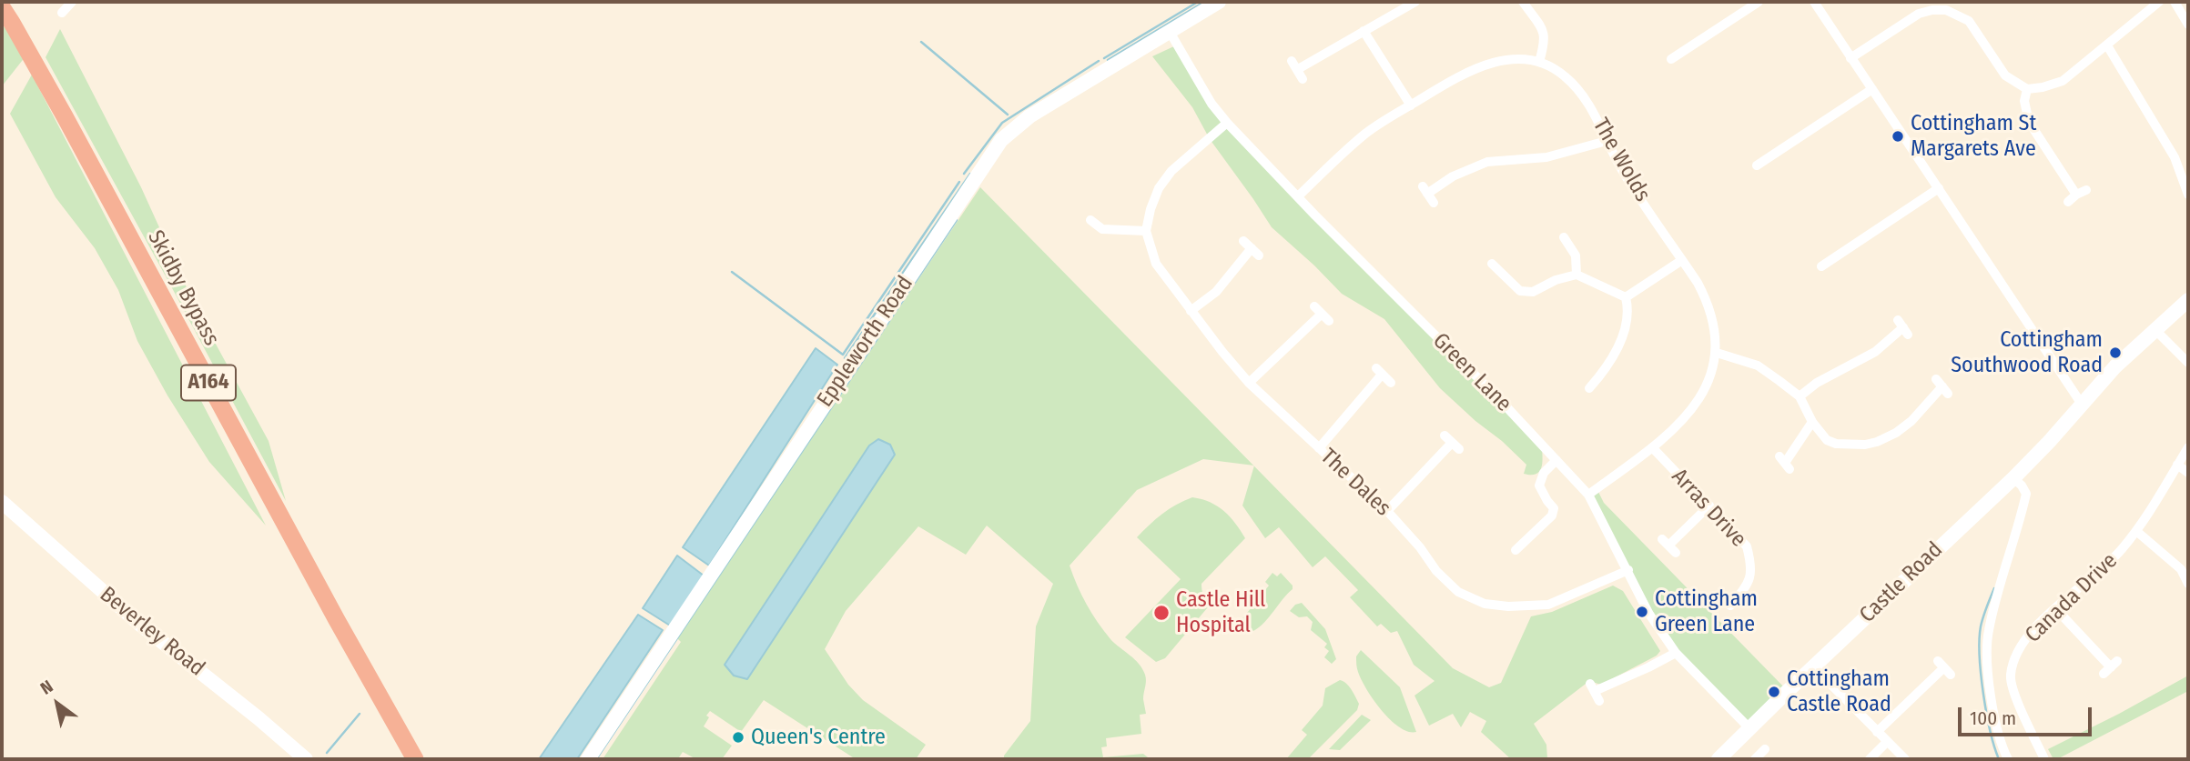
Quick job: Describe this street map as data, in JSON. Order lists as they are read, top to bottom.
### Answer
{
  "streets": {
    "highway": ["Skidby Bypass", "A164"],
    "street": [
      "The Wolds",
      "Eppleworth Road",
      "Green Lane",
      "The Dales",
      "Arras Drive",
      "Castle Road",
      "Canada Drive",
      "Beverley Road"
    ]
  },
  "crossings": [
    ["The Wolds", "Green Lane"],
    ["The Wolds", "Arras Drive"],
    ["Eppleworth Road", "Green Lane"],
    ["Green Lane", "The Dales"],
    ["Green Lane", "Castle Road"]
  ],
  "places": [
    "Cottingham St Margarets Ave",
    "Cottingham Southwood Road",
    "Cottingham Green Lane",
    "Castle Hill Hospital",
    "Cottingham Castle Road",
    "Queen's Centre"
  ],
  "scale_bar": "100 m",
  "north": "top left"
}
